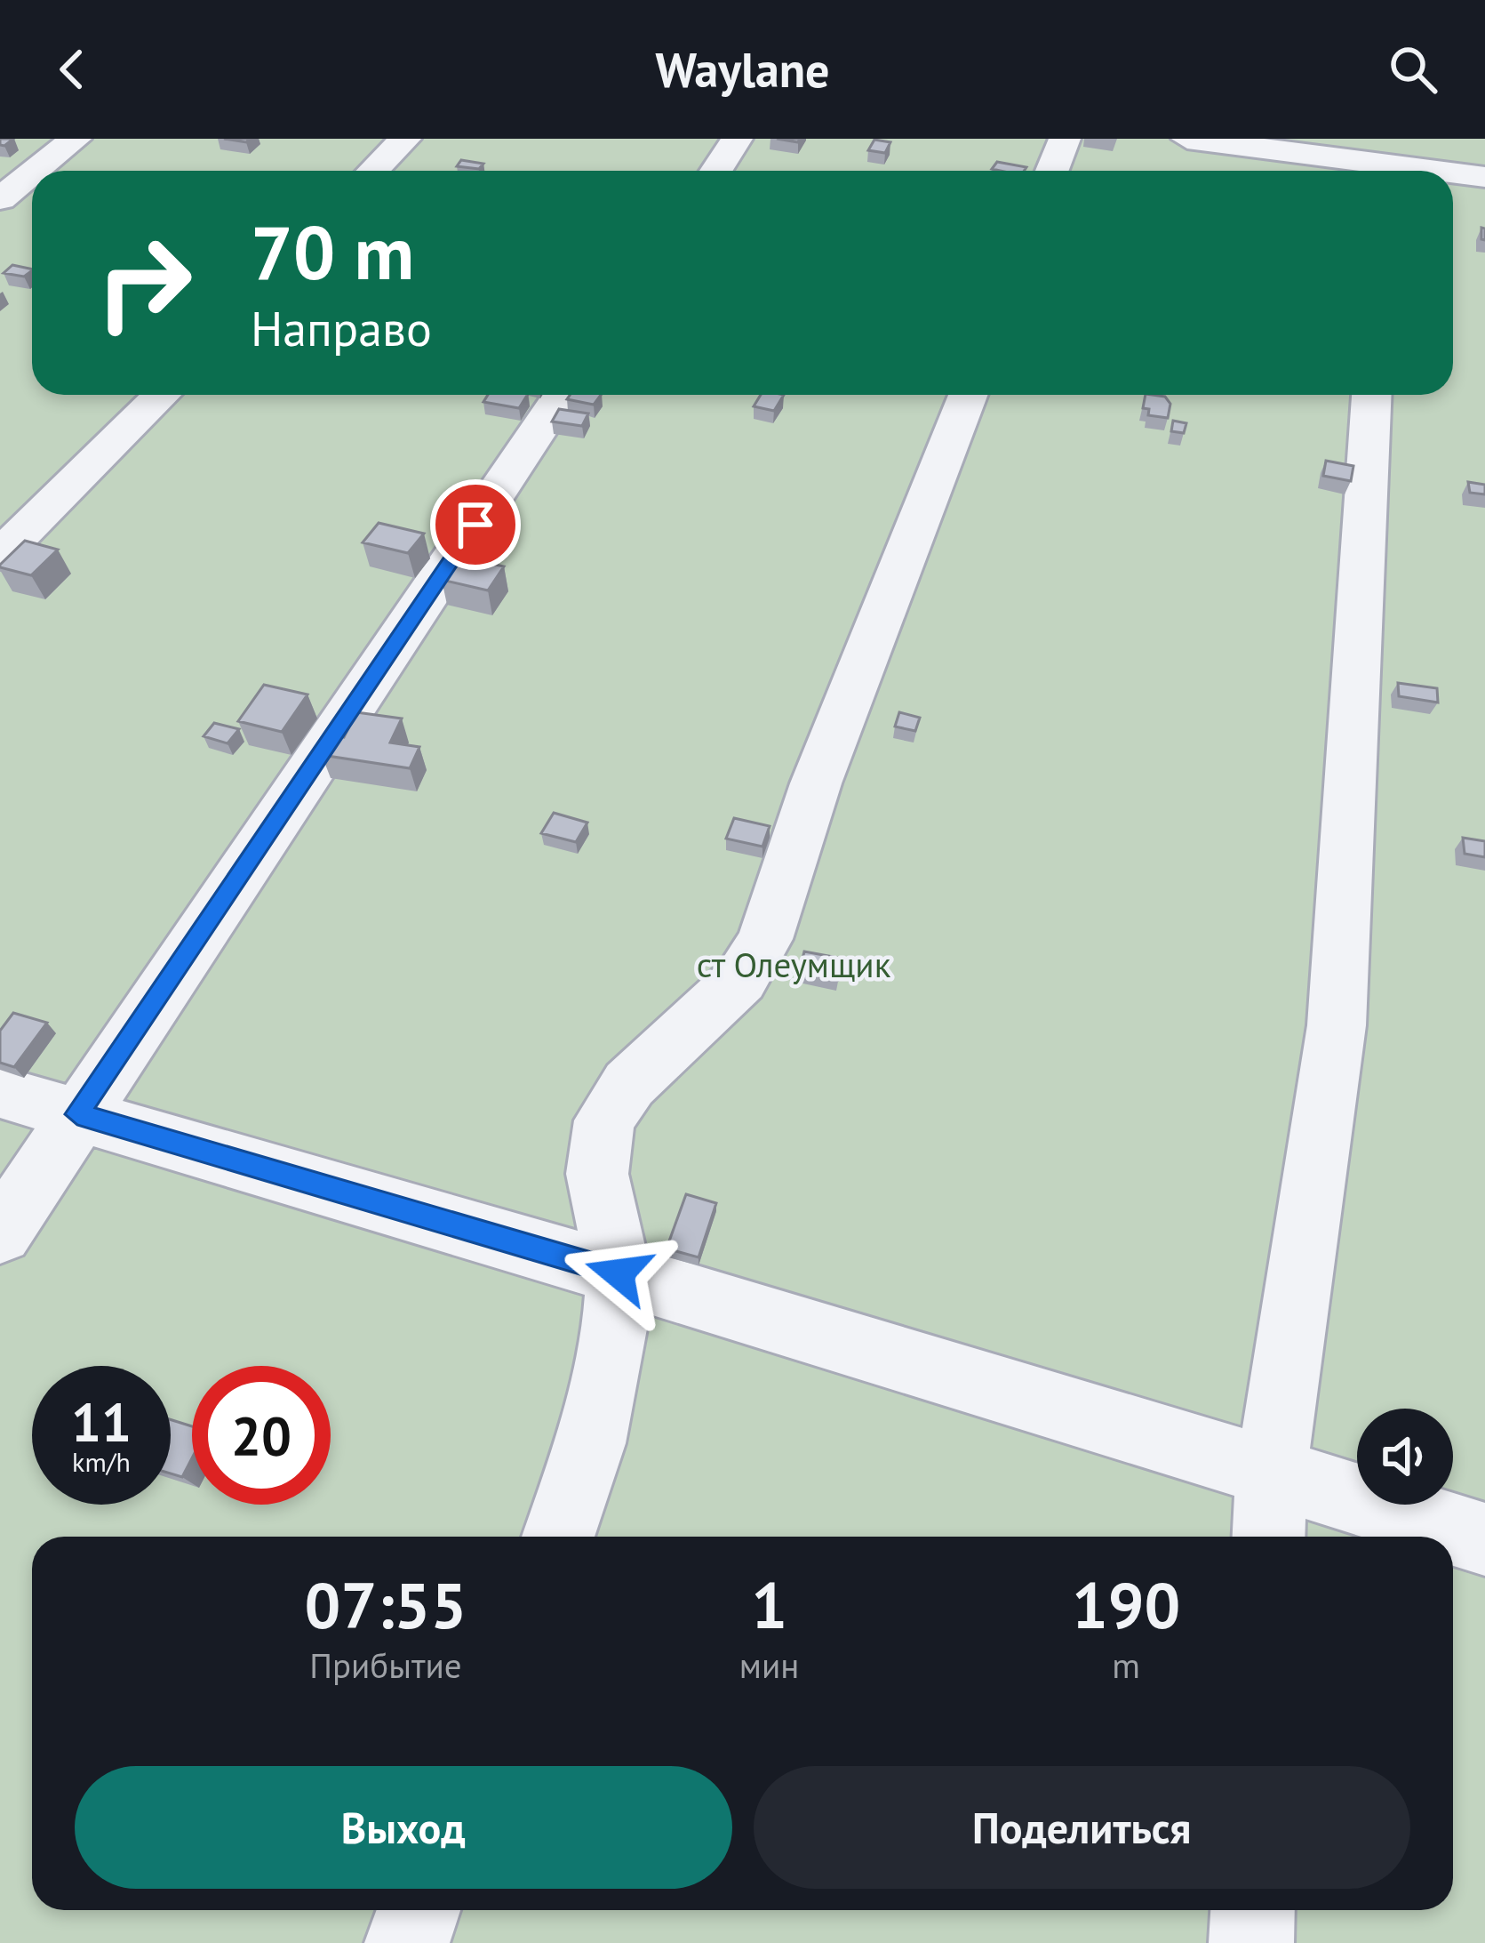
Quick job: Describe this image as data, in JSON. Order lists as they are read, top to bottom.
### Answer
{
  "parks": ["ст Олеумщик"],
  "page": {
    "header": "Waylane",
    "turn": ["70 m", "Направо"],
    "speed": "11 km/h",
    "limit": "20",
    "eta": [
      "07:55",
      "Прибытие",
      "1",
      "мин",
      "190",
      "m"
    ],
    "buttons": ["Выход", "Поделиться"]
  }
}
